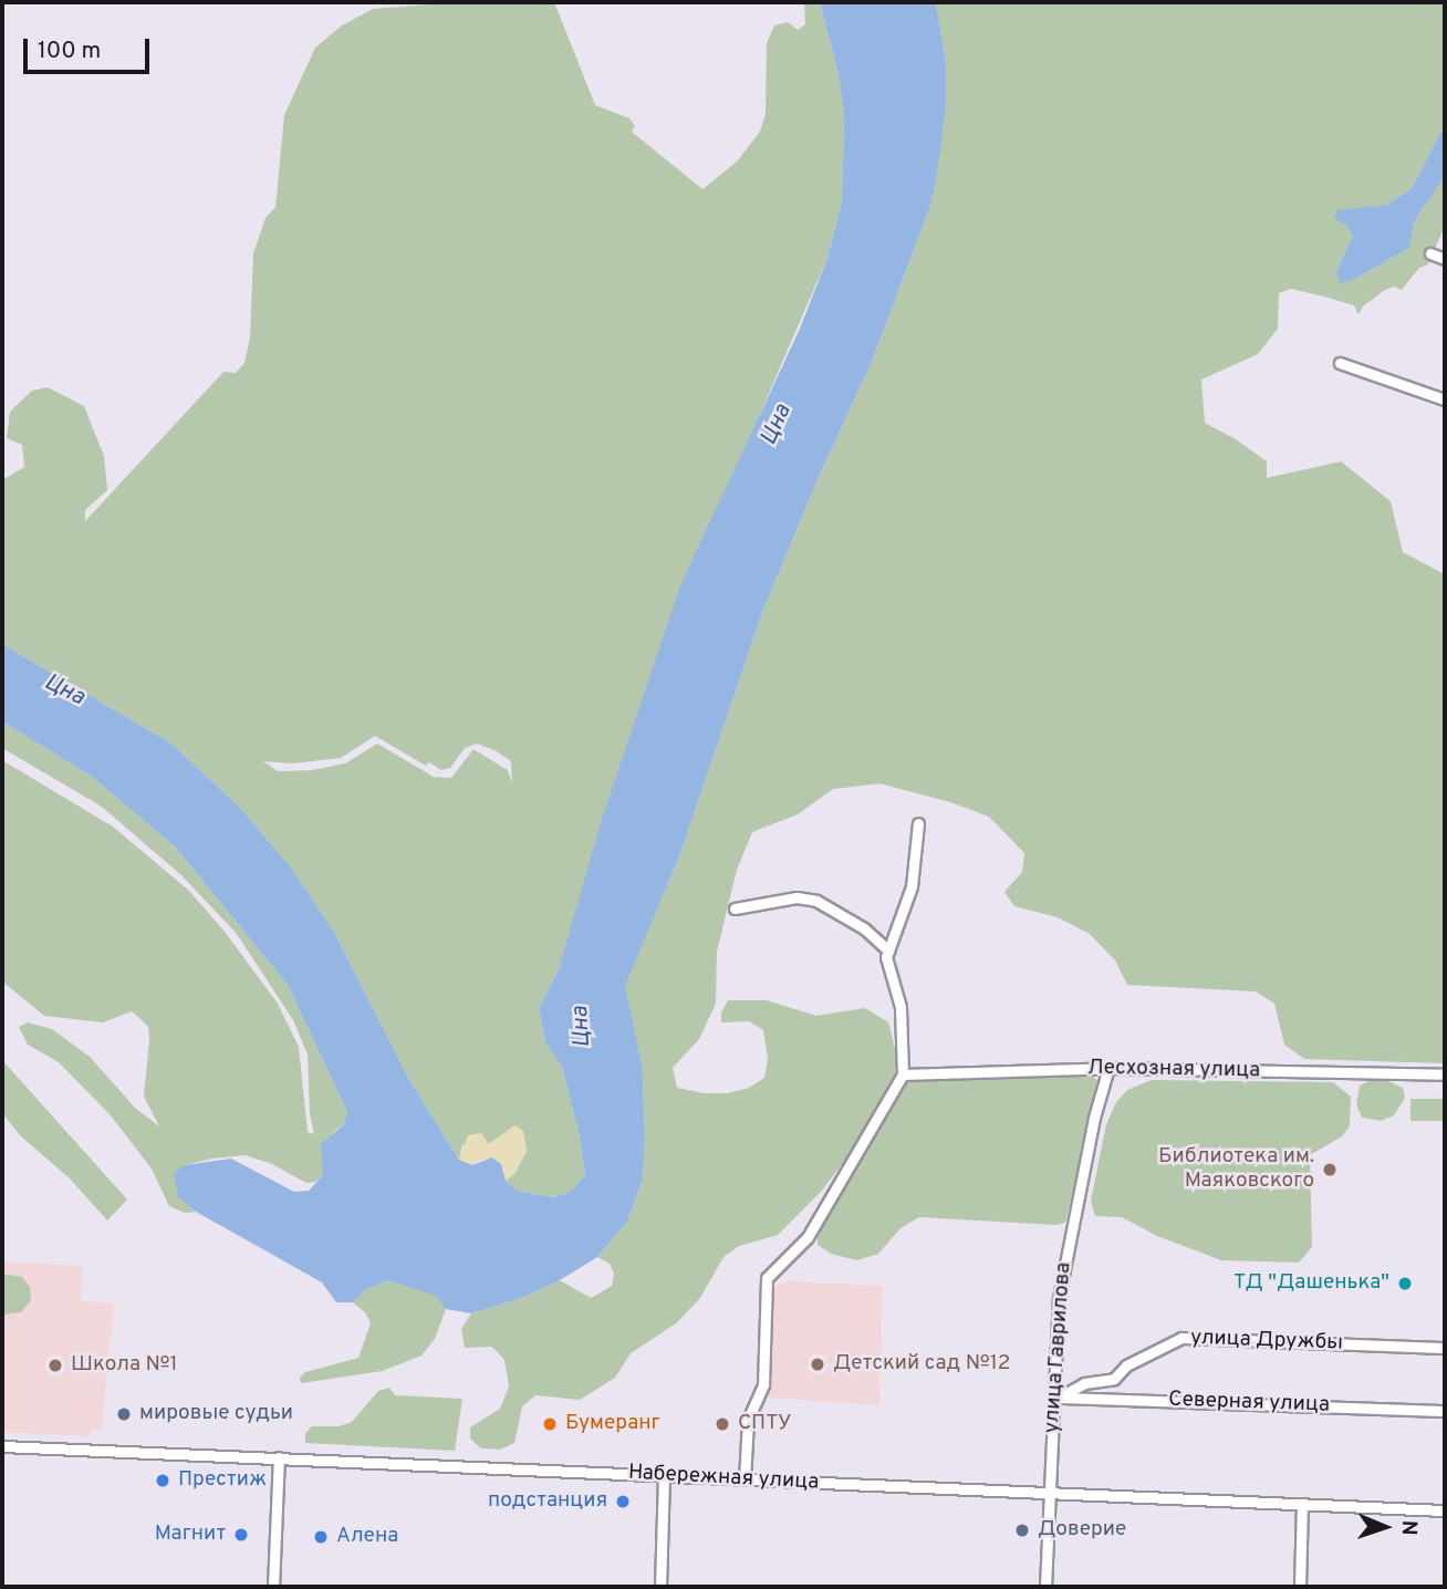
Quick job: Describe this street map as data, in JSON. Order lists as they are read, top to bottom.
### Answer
{
  "streets": {
    "street": [
      "Лесхозная улица",
      "улица Дружбы",
      "улица Гаврилова",
      "Северная улица",
      "Набережная улица"
    ]
  },
  "crossings": [
    ["Лесхозная улица", "улица Гаврилова"],
    ["улица Дружбы", "улица Гаврилова"],
    ["улица Дружбы", "Северная улица"],
    ["улица Гаврилова", "Северная улица"],
    ["улица Гаврилова", "Набережная улица"]
  ],
  "water": ["Цна"],
  "places": [
    "Библиотека им. Маяковского",
    "ТД \"Дашенька\"",
    "Детский сад №12",
    "Школа №1",
    "мировые судьи",
    "Бумеранг",
    "СПТУ",
    "Престиж",
    "подстанция",
    "Доверие",
    "Магнит",
    "Алена"
  ],
  "scale_bar": "100 m",
  "north": "right"
}
